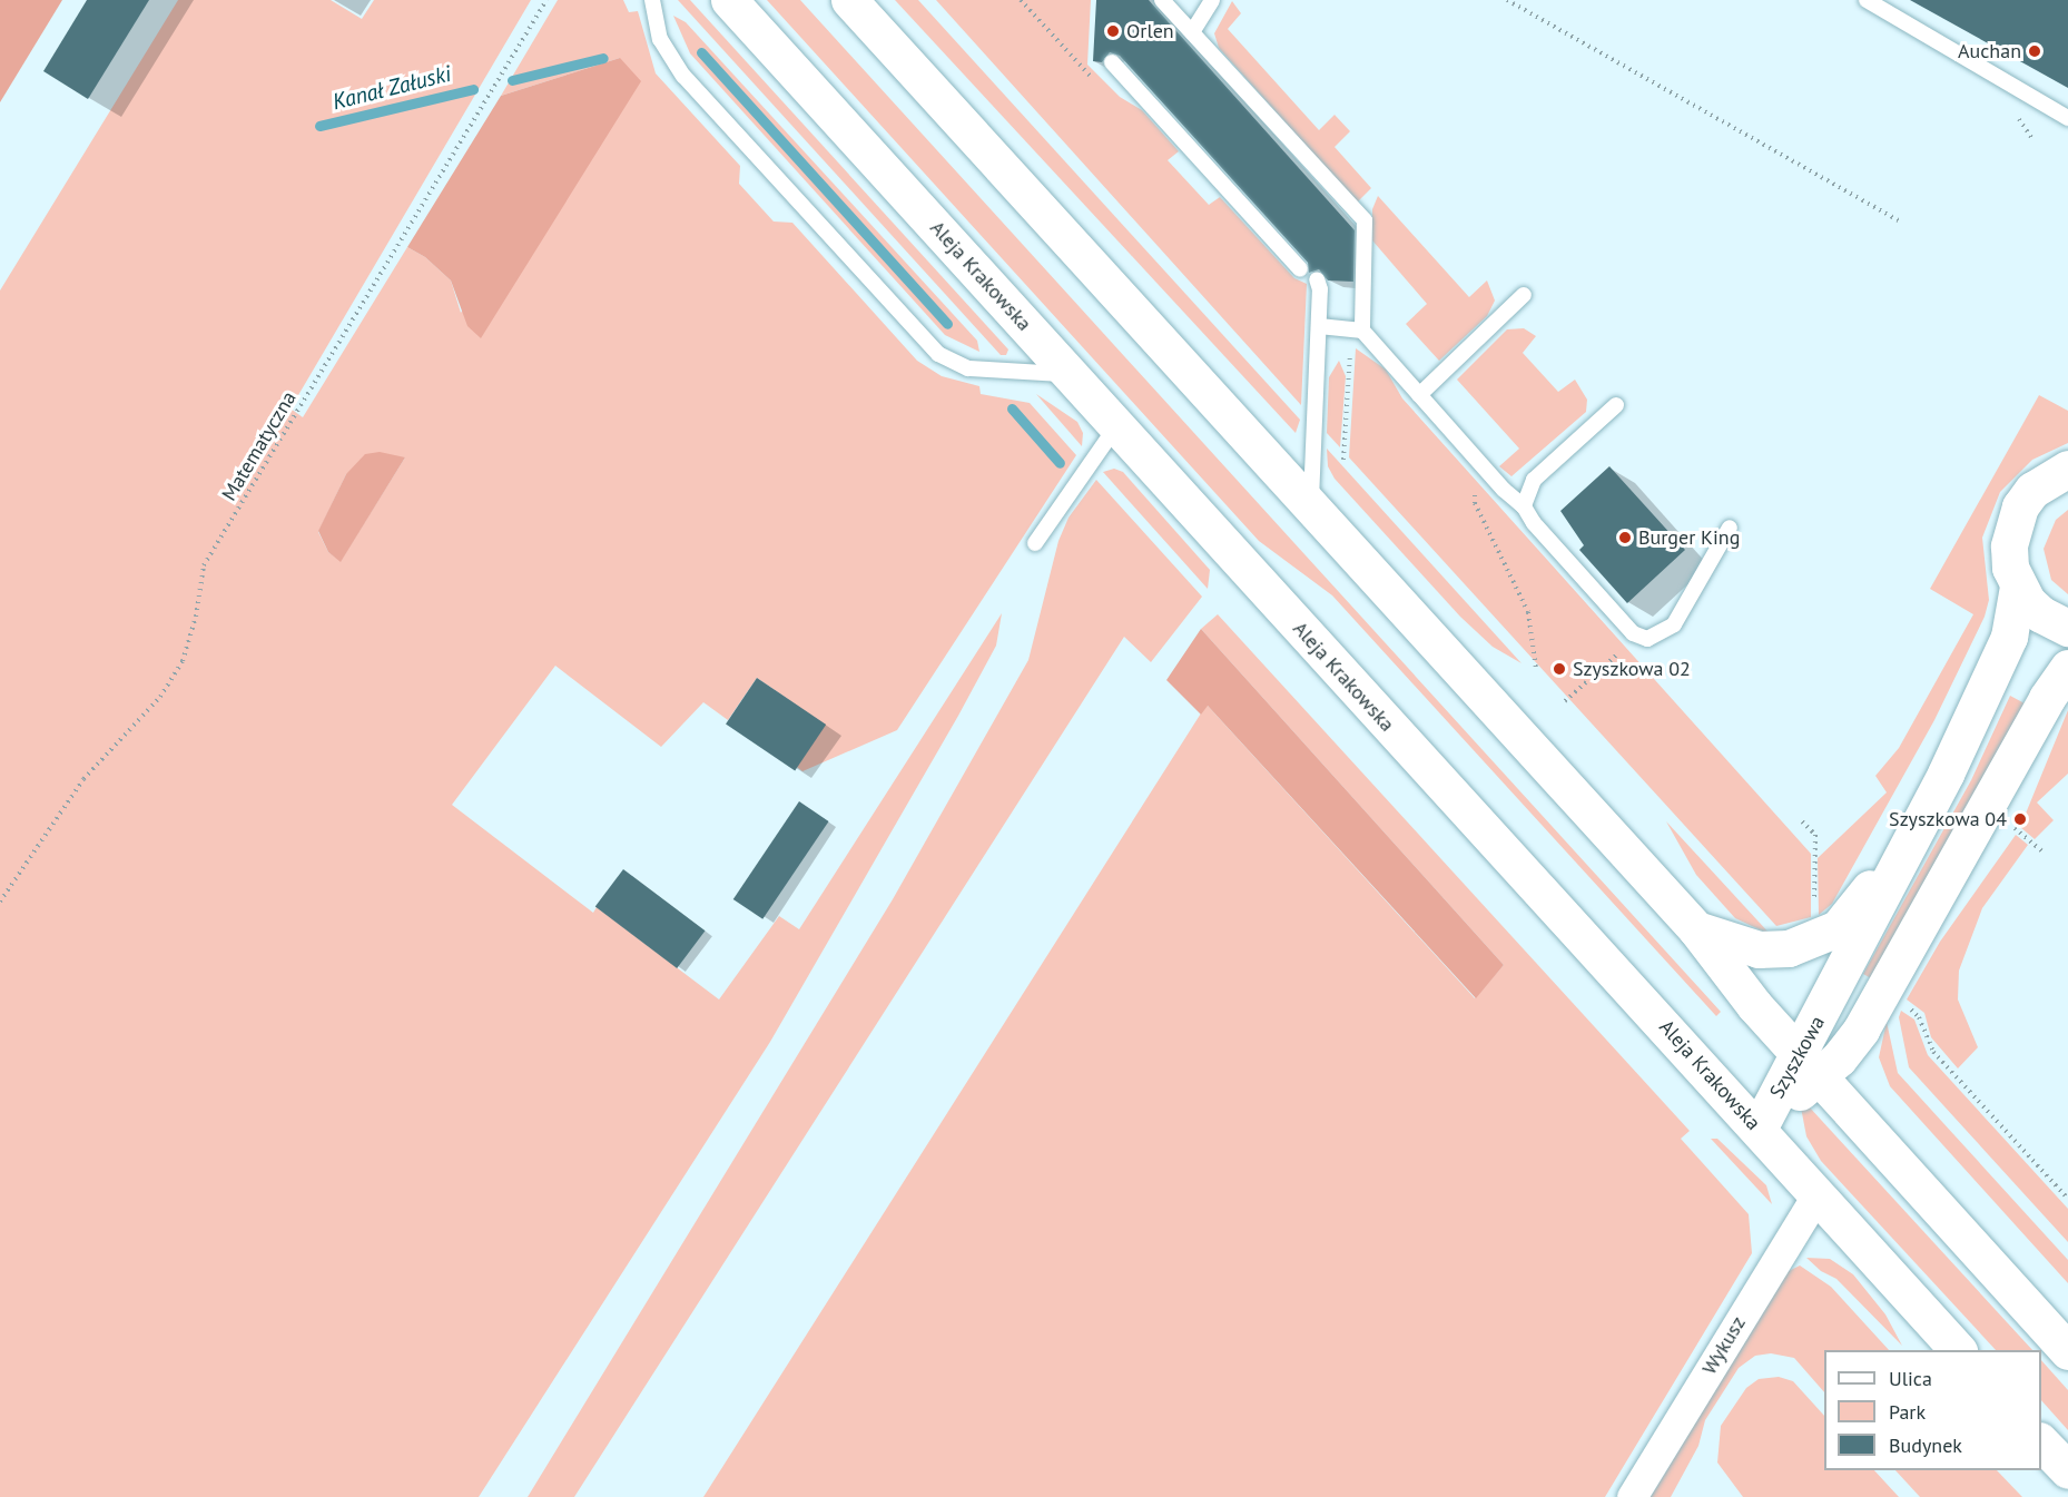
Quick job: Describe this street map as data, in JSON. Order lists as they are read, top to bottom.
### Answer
{
  "streets": {
    "main road": ["Aleja Krakowska", "Szyszkowa"],
    "street": ["Wykusz"],
    "path": ["Matematyczna"]
  },
  "crossings": [
    ["Aleja Krakowska", "Szyszkowa"],
    ["Aleja Krakowska", "Wykusz"]
  ],
  "water": ["Kanał Załuski"],
  "places": [
    "Orlen",
    "Auchan",
    "Burger King",
    "Szyszkowa 02",
    "Szyszkowa 04"
  ],
  "legend": ["Ulica", "Park", "Budynek"]
}
